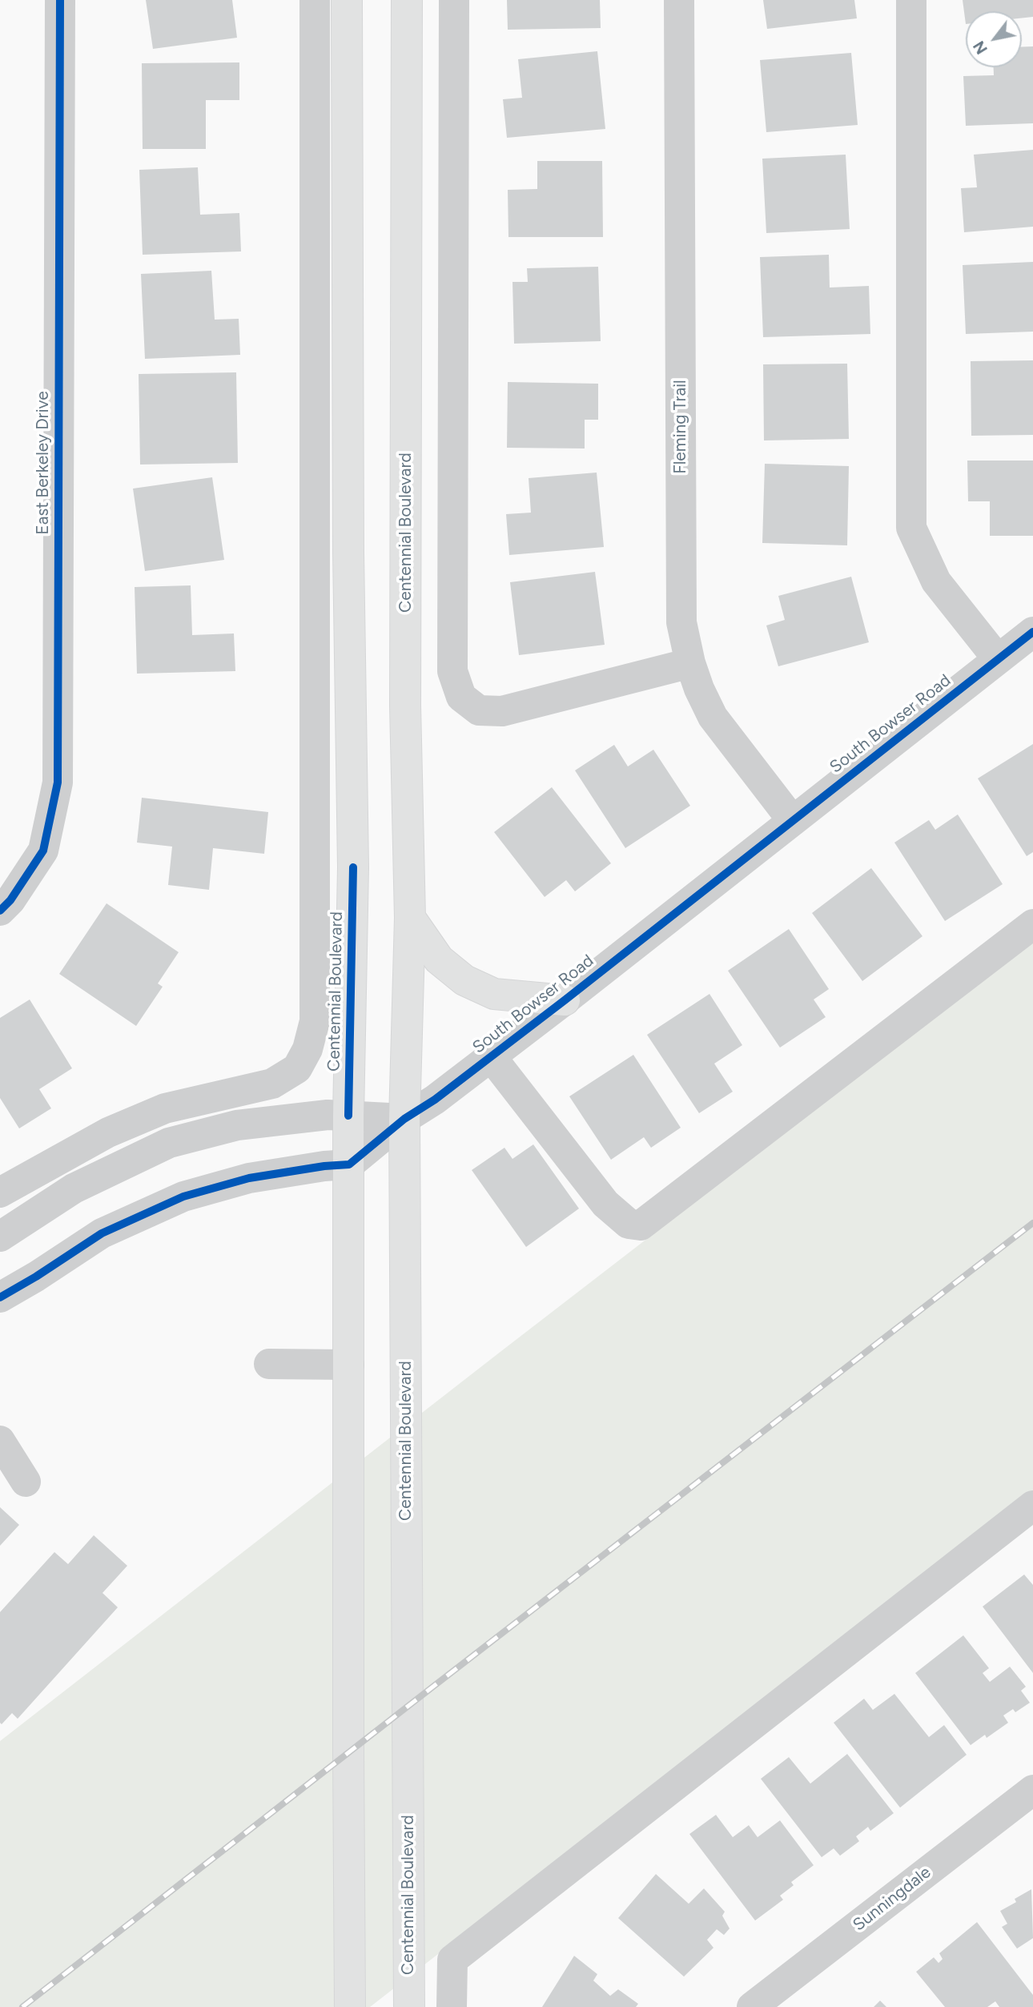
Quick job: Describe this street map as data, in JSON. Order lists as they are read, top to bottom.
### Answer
{
  "streets": {
    "main road": ["Centennial Boulevard"],
    "street": [
      "Fleming Trail",
      "East Berkeley Drive",
      "South Bowser Road",
      "Sunningdale"
    ]
  },
  "crossings": [
    ["Fleming Trail", "South Bowser Road"],
    ["Centennial Boulevard", "South Bowser Road"]
  ],
  "north": "bottom left"
}
